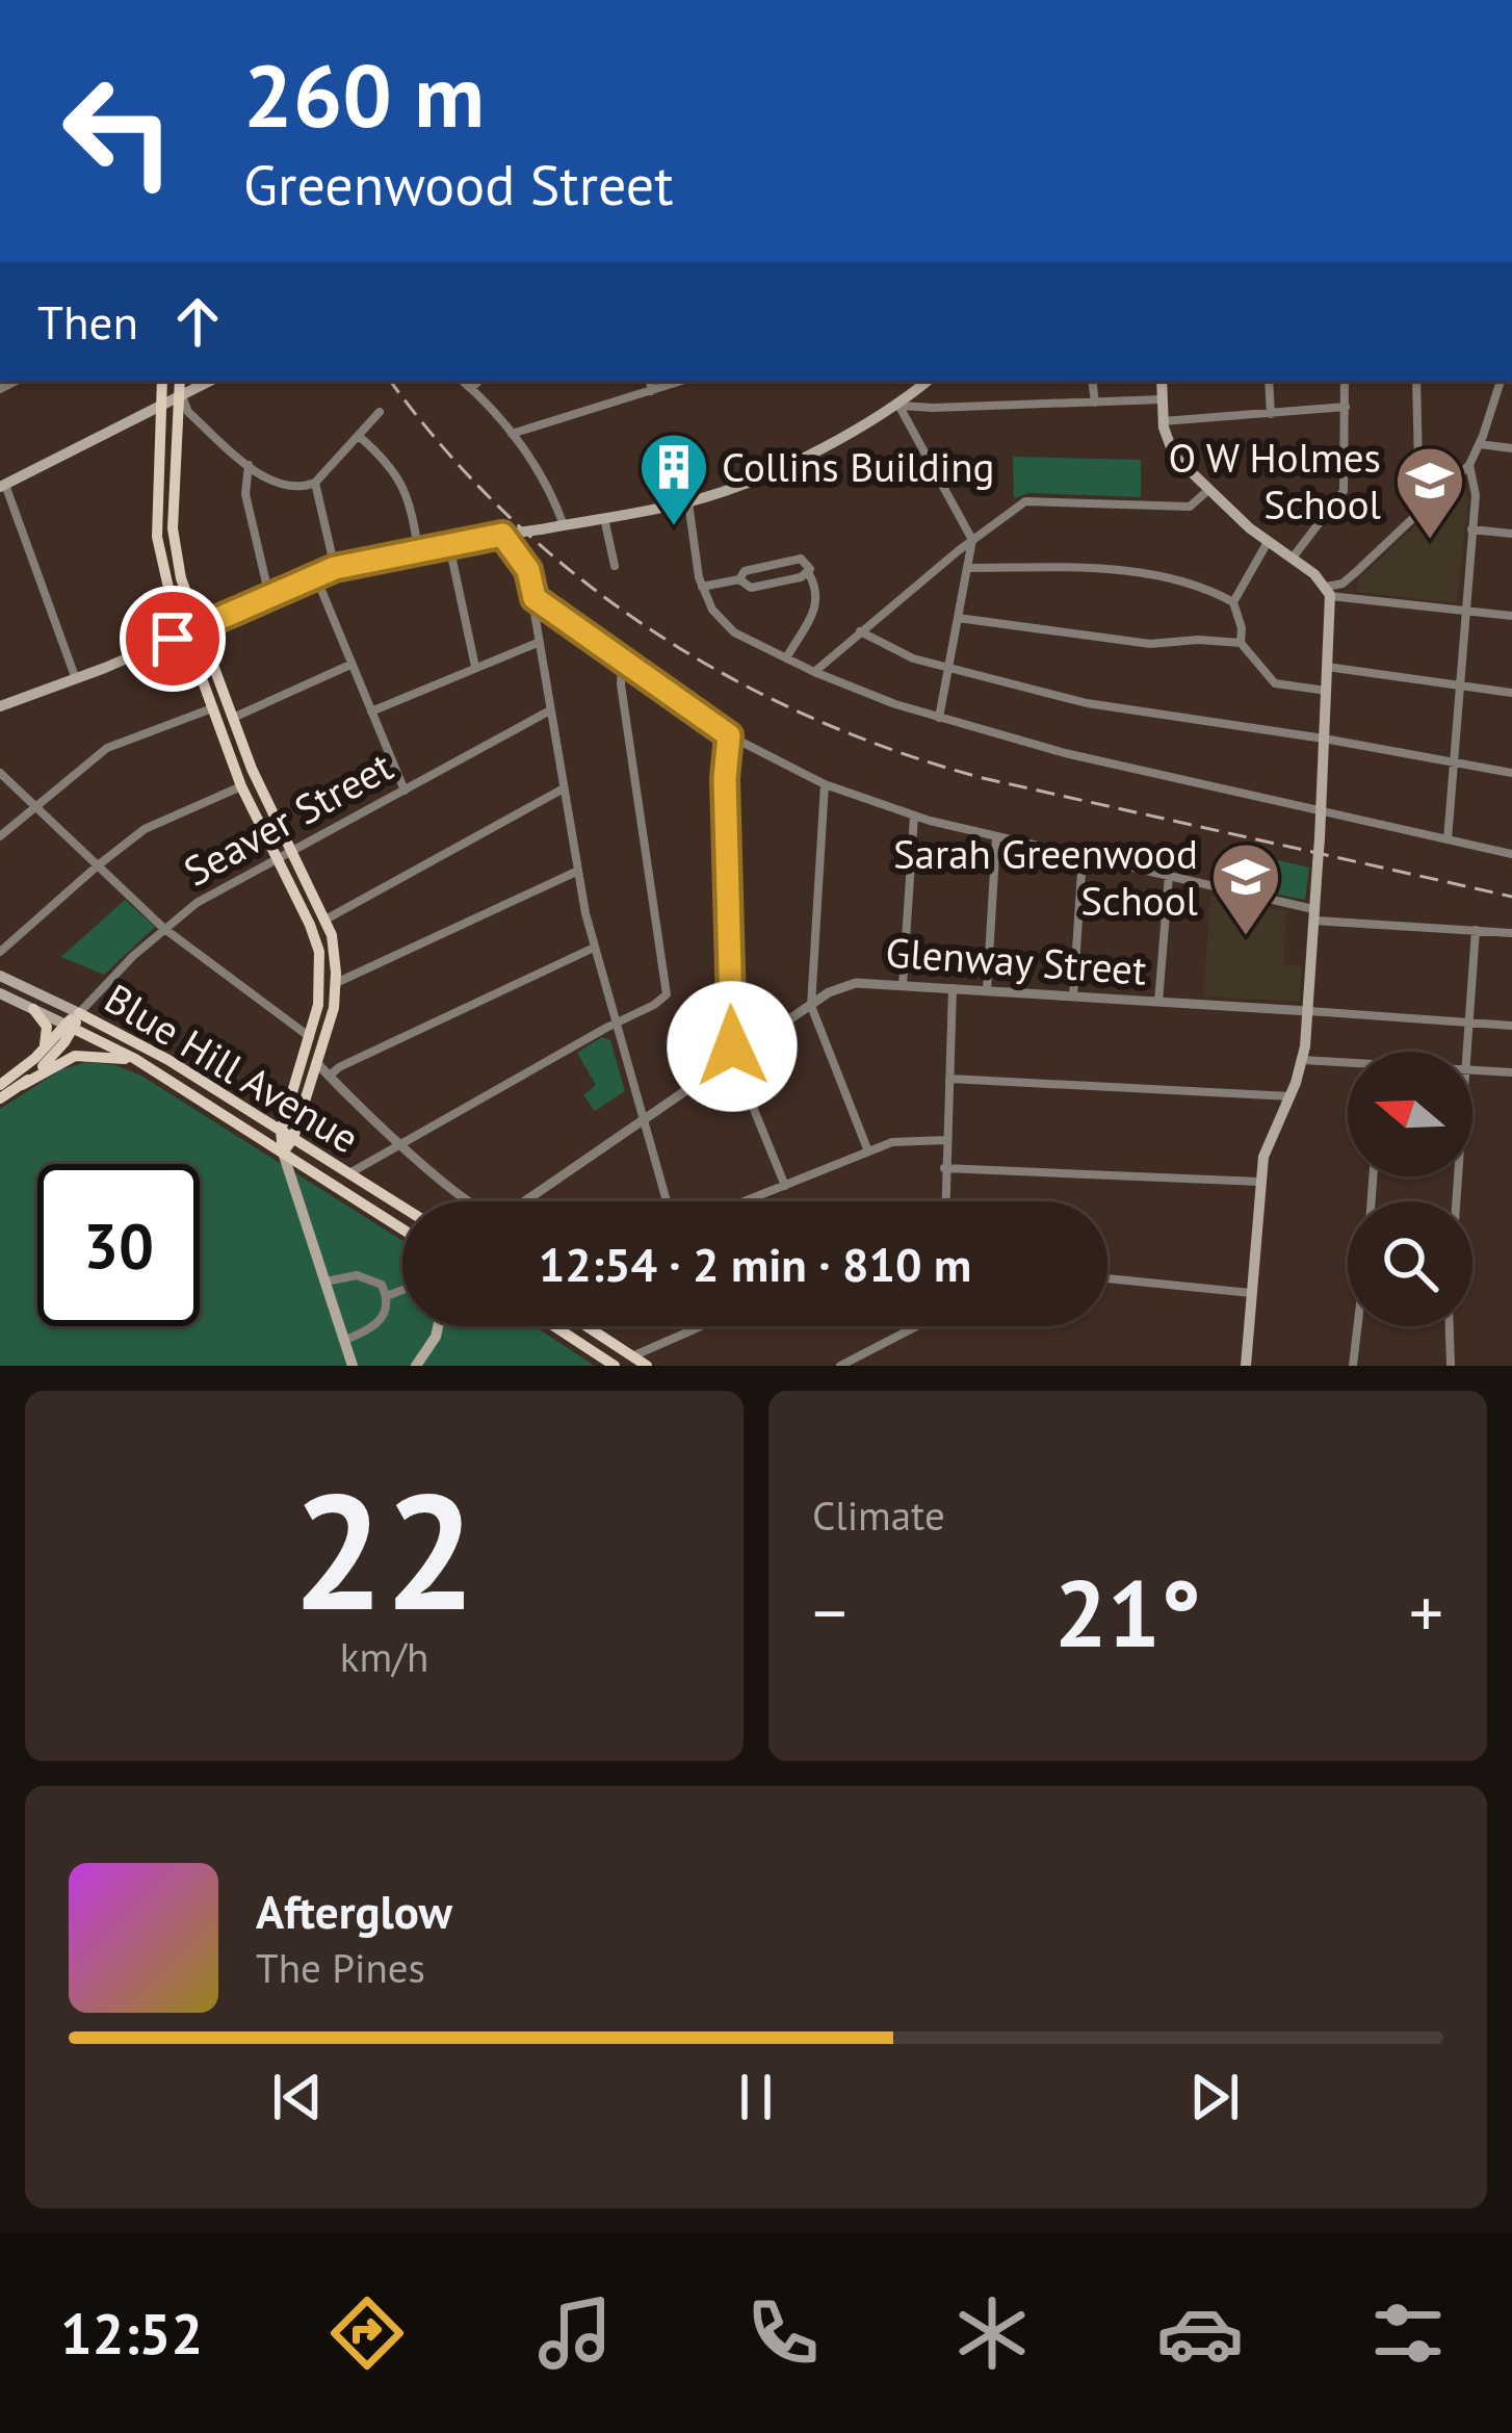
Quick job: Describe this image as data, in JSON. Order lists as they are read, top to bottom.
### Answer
{
  "streets": {
    "main road": ["Seaver Street", "Blue Hill Avenue"],
    "street": ["Glenway Street"]
  },
  "crossings": [
    ["Seaver Street", "Blue Hill Avenue"]
  ],
  "places": {
    "building": ["Collins Building"],
    "school or university": ["O W Holmes School", "Sarah Greenwood School"]
  },
  "north": "left",
  "page": {
    "turn": ["260 m", "Greenwood Street"],
    "then": "Then",
    "limit": "30",
    "trip": "12:54 · 2 min · 810 m",
    "tile": [
      ["22", "km/h"],
      "Climate"
    ],
    "heat": ["−", "21°", "+"],
    "song": ["Afterglow", "The Pines"],
    "tabs": "12:52"
  }
}
